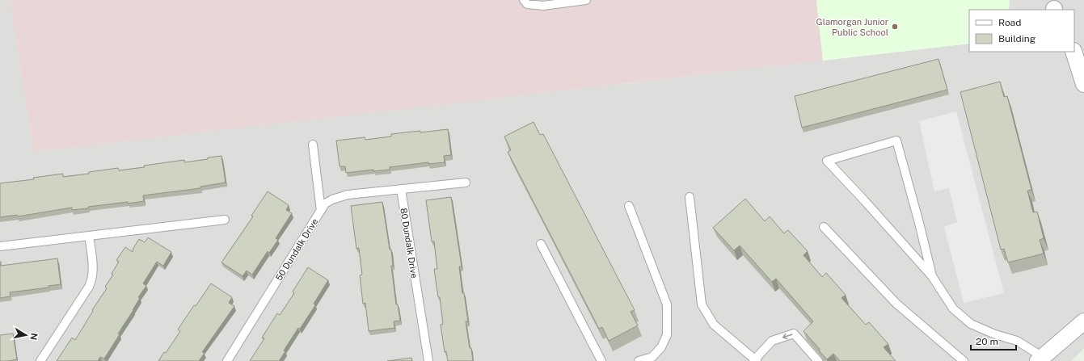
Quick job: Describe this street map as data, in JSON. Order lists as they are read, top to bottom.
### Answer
{
  "streets": {
    "lane": ["80 Dundalk Drive", "50 Dundalk Drive"]
  },
  "crossings": [
    ["80 Dundalk Drive", "50 Dundalk Drive"]
  ],
  "places": ["Glamorgan Junior Public School"],
  "legend": ["Road", "Building"],
  "scale_bar": "20 m",
  "north": "right"
}
